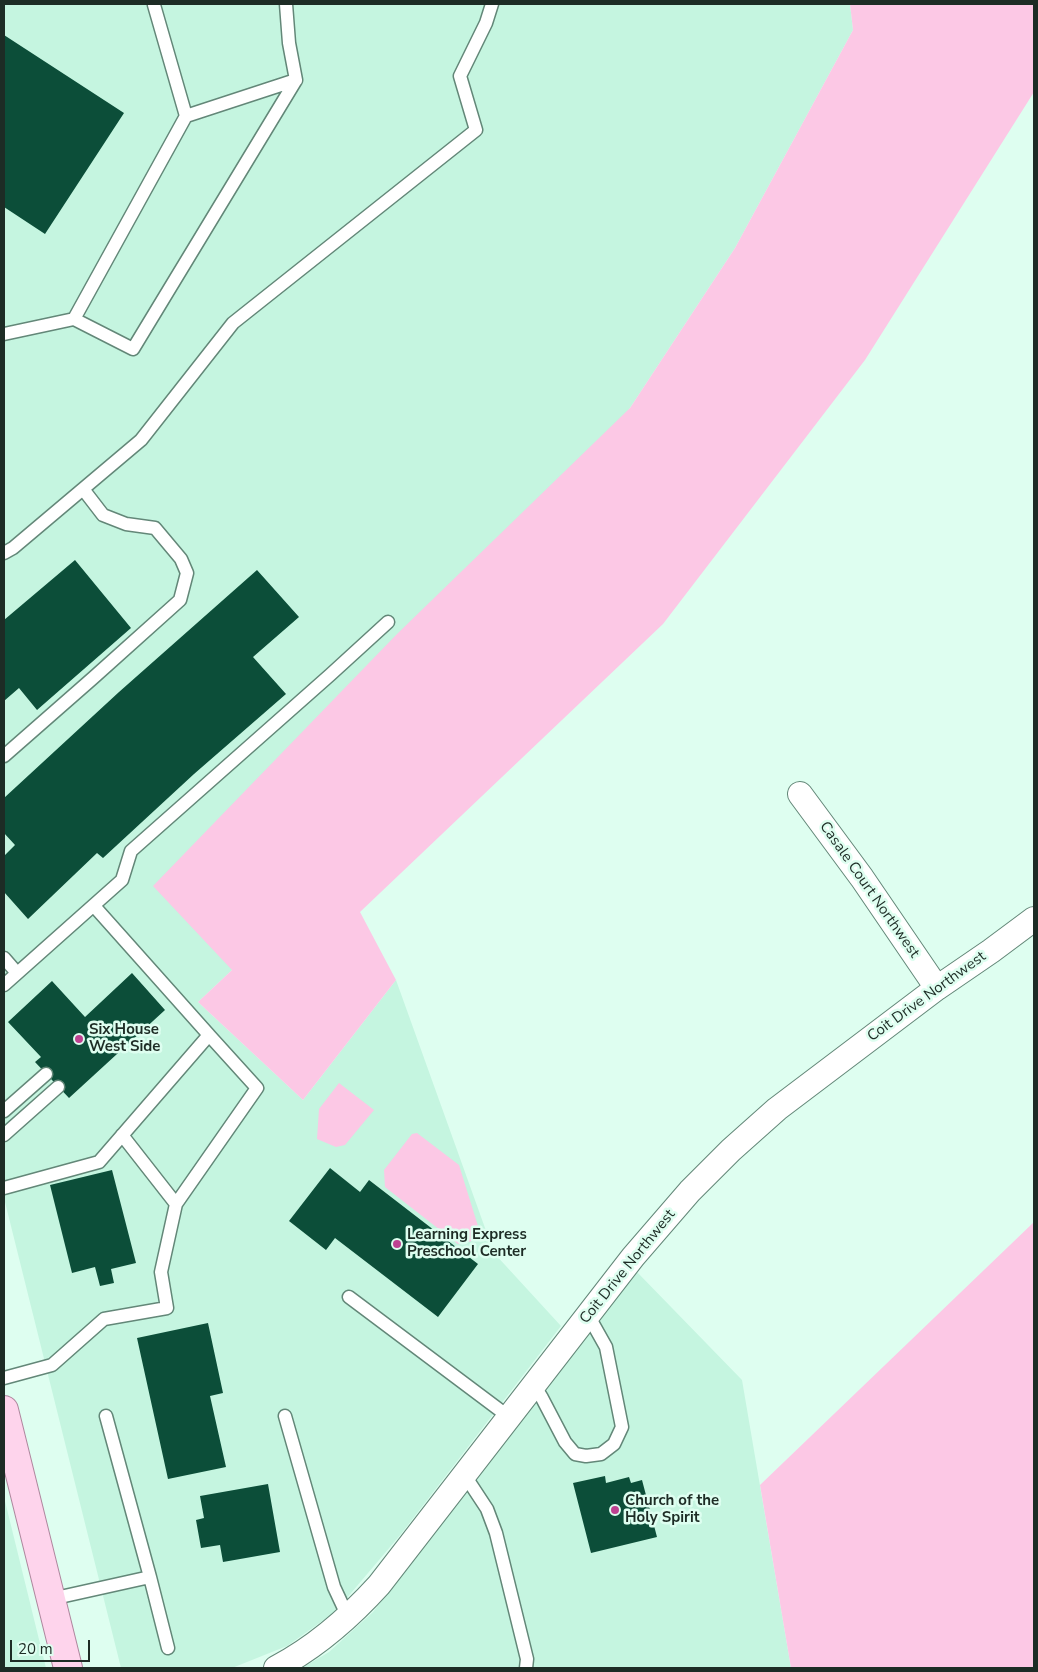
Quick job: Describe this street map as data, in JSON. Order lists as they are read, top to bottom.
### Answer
{
  "streets": {
    "street": ["Casale Court Northwest", "Coit Drive Northwest"]
  },
  "crossings": [
    ["Casale Court Northwest", "Coit Drive Northwest"]
  ],
  "places": ["Six House West Side", "Learning Express Preschool Center", "Church of the Holy Spirit"],
  "scale_bar": "20 m"
}
